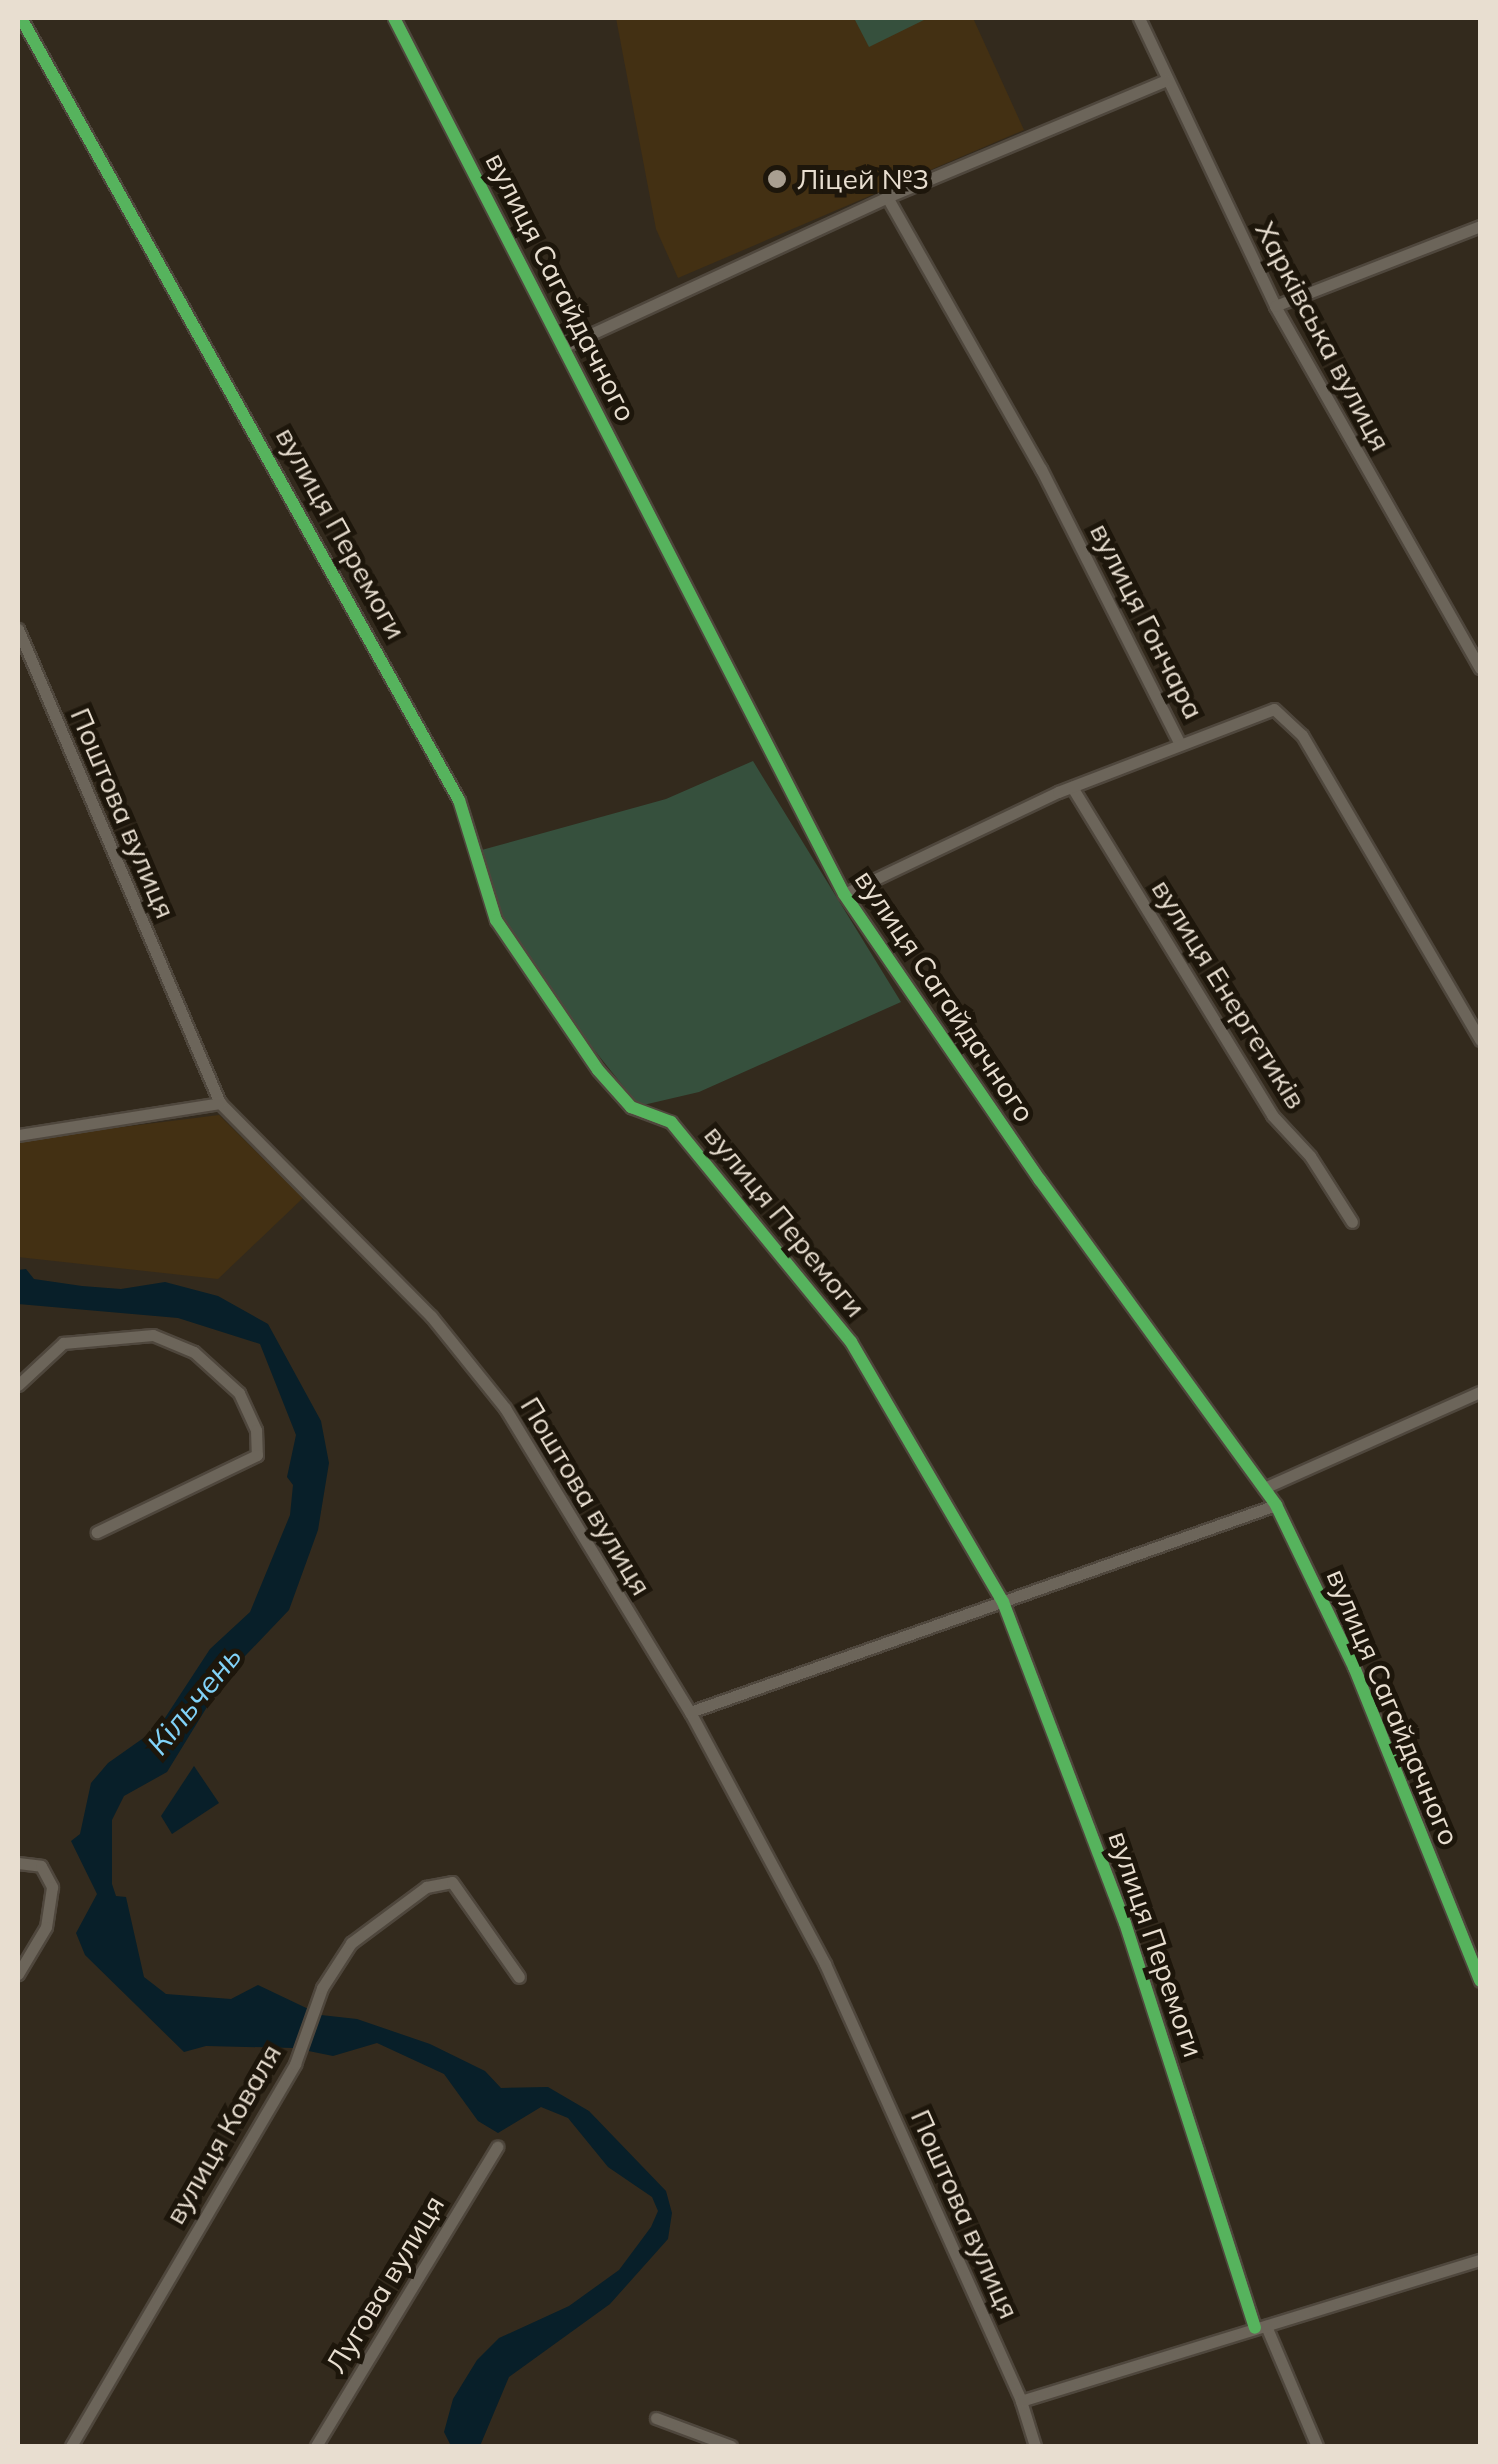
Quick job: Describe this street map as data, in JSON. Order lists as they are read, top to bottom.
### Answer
{
  "streets": {
    "street": [
      "вулиця Сагайдачного",
      "Харківська вулиця",
      "вулиця Перемоги",
      "вулиця Гончара",
      "Поштова вулиця",
      "вулиця Енергетиків",
      "вулиця Коваля",
      "Лугова вулиця"
    ]
  },
  "water": ["Кільчень"],
  "places": ["Ліцей №3"]
}
